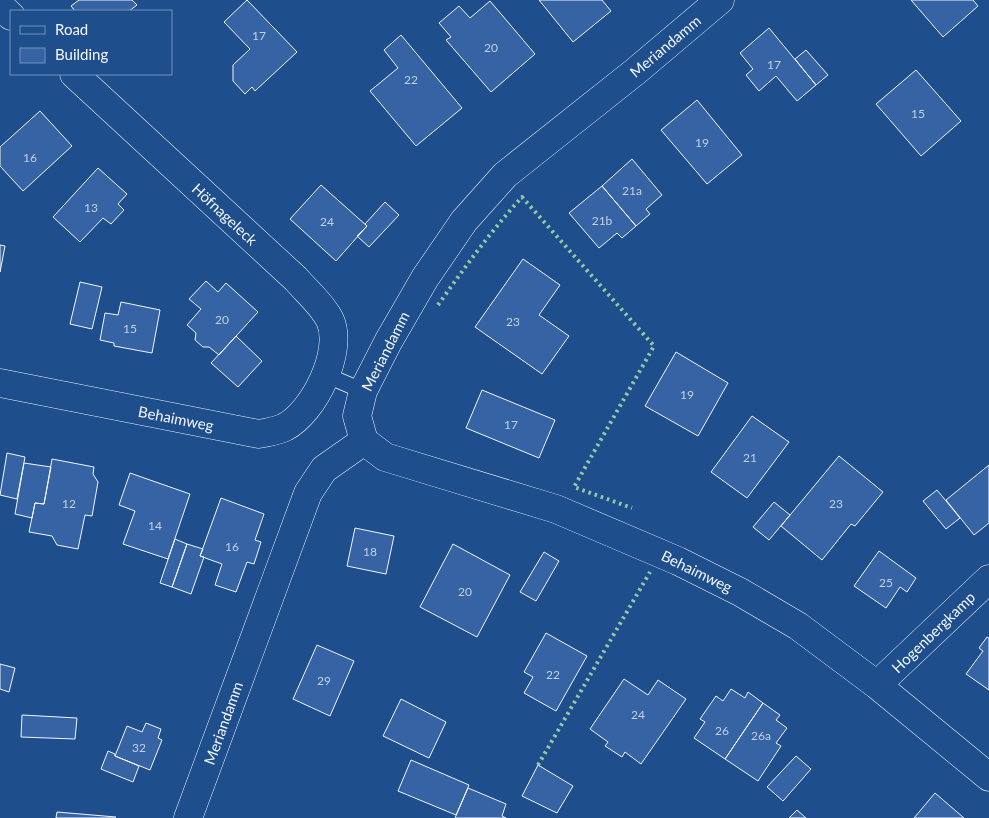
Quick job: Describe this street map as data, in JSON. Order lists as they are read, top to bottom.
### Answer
{
  "streets": {
    "street": [
      "Meriandamm",
      "Höfnageleck",
      "Behaimweg",
      "Hogenbergkamp"
    ]
  },
  "crossings": [
    ["Meriandamm", "Behaimweg"],
    ["Höfnageleck", "Behaimweg"],
    ["Behaimweg", "Hogenbergkamp"]
  ],
  "house_numbers": [
    "17",
    "20",
    "17",
    "22",
    "15",
    "19",
    "16",
    "21a",
    "13",
    "21b",
    "24",
    "20",
    "23",
    "15",
    "19",
    "17",
    "21",
    "12",
    "23",
    "14",
    "16",
    "18",
    "25",
    "20",
    "22",
    "29",
    "24",
    "26",
    "26a",
    "32"
  ],
  "legend": ["Road", "Building"]
}
